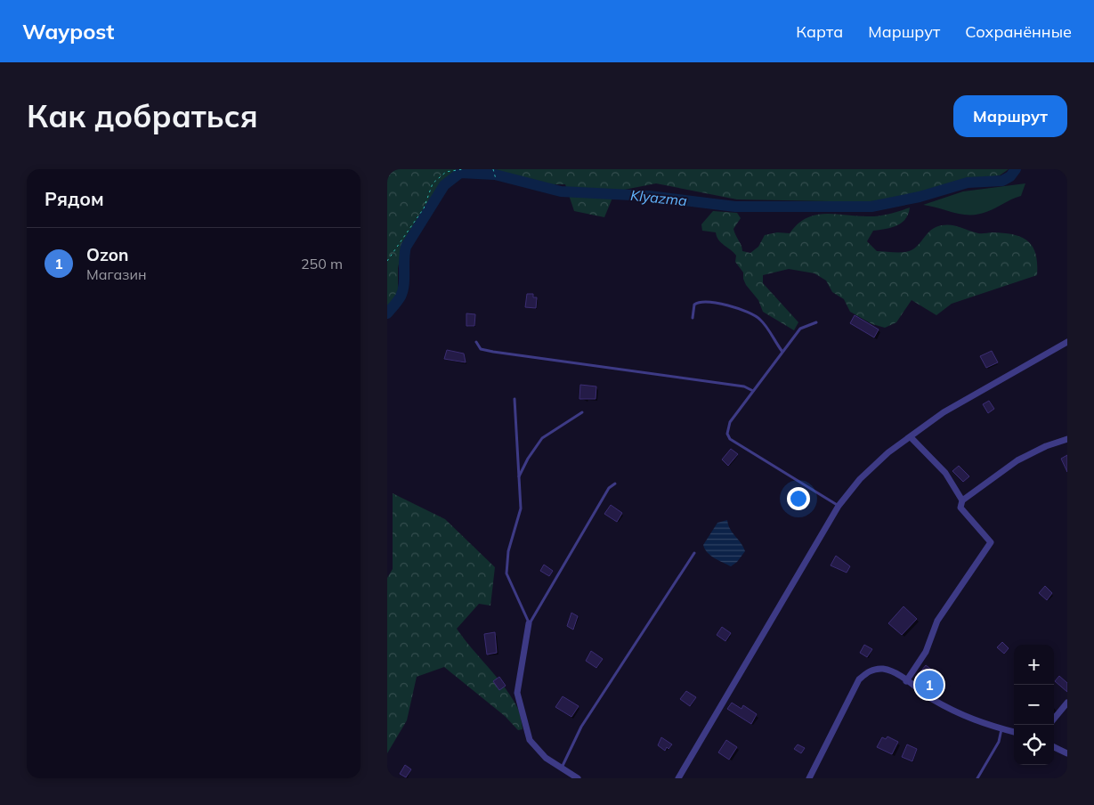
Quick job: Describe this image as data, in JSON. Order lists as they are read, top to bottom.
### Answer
{
  "water": ["Klyazma"],
  "page": {
    "header": "Waypost",
    "nav": ["Карта", "Маршрут", "Сохранённые"],
    "buttons": "Маршрут",
    "title": "Как добраться",
    "heading": "Рядом",
    "list": [
      {
        "mark": "1",
        "name": "Ozon",
        "note": "Магазин",
        "value": "250 m"
      }
    ],
    "map_buttons": ["+", "−"],
    "pins": "1"
  }
}
